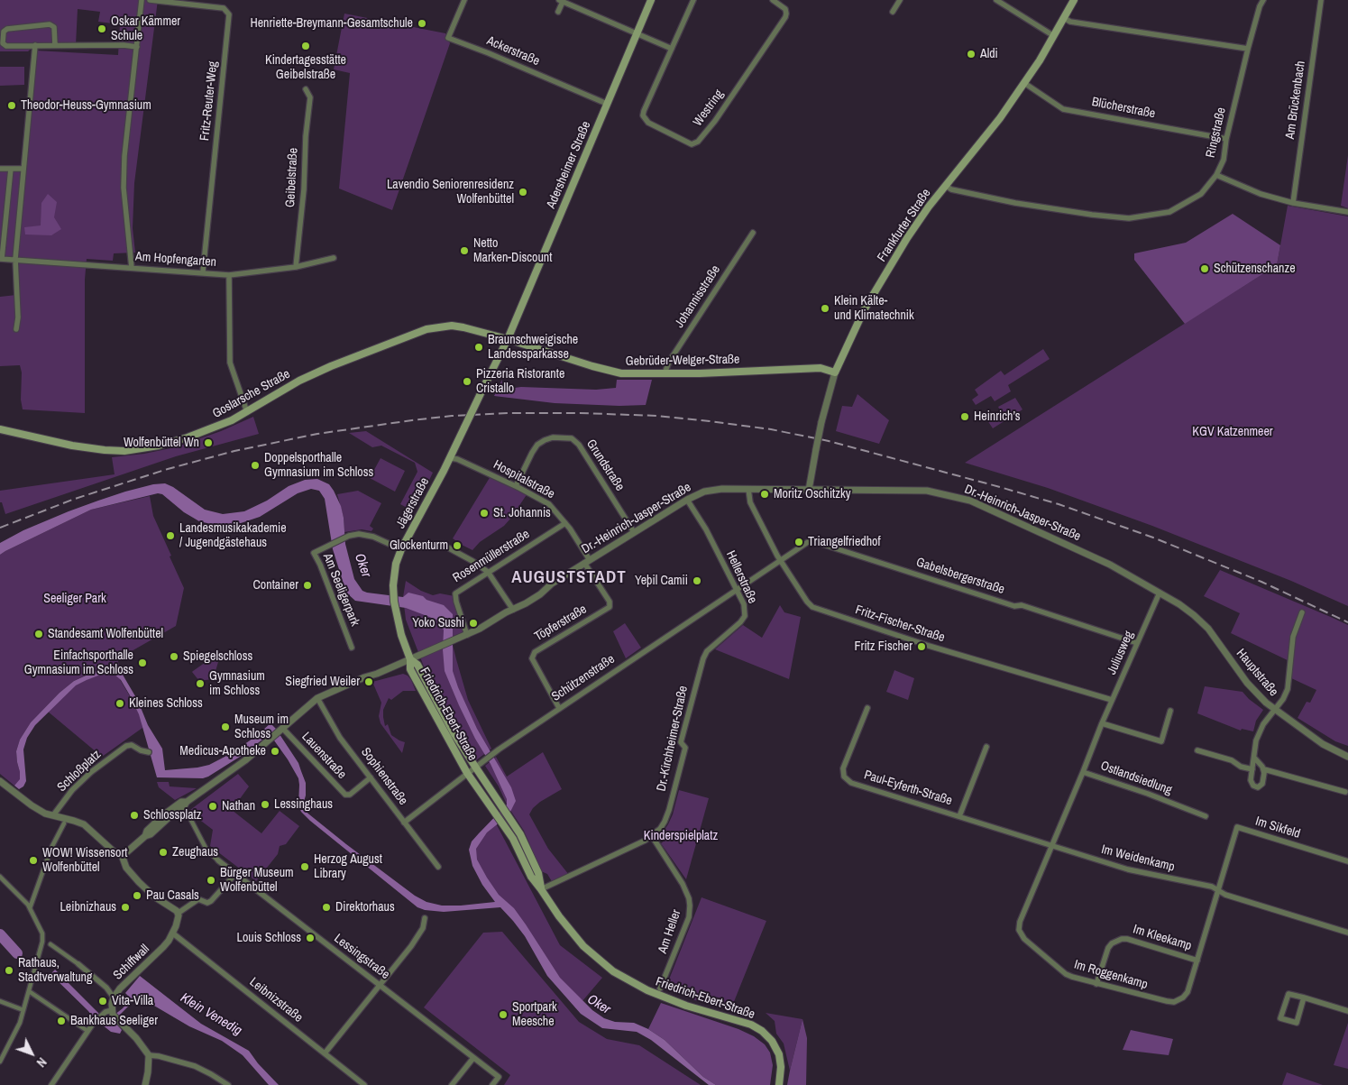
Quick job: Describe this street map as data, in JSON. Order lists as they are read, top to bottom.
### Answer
{
  "streets": {
    "main road": [
      "Adersheimer Straße",
      "Frankfurter Straße",
      "Gebrüder-Welger-Straße",
      "Goslarsche Straße",
      "Jägerstraße",
      "Friedrich-Ebert-Straße"
    ],
    "street": [
      "Ackerstraße",
      "Am Brückenbach",
      "Fritz-Reuter-Weg",
      "Westring",
      "Blücherstraße",
      "Ringstraße",
      "Geibelstraße",
      "Am Hopfengarten",
      "Johannisstraße",
      "Grundstraße",
      "Hospitalstraße",
      "Dr.-Heinrich-Jasper-Straße",
      "Rosenmüllerstraße",
      "Gabelsbergerstraße",
      "Hellerstraße",
      "Am Seeligerpark",
      "Töpferstraße",
      "Fritz-Fischer-Straße",
      "Juliusweg",
      "Hauptstraße",
      "Schützenstraße",
      "Dr.-Kirchheimer-Straße",
      "Lauenstraße",
      "Schloßplatz",
      "Sophienstraße",
      "Ostlandsiedlung",
      "Paul-Eyferth-Straße",
      "Im Sikfeld",
      "Im Weidenkamp",
      "Am Heller",
      "Im Kleekamp",
      "Lessingstraße",
      "Schiffwall",
      "Im Roggenkamp",
      "Leibnizstraße"
    ]
  },
  "crossings": [
    ["Ackerstraße", "Adersheimer Straße"],
    ["Fritz-Reuter-Weg", "Am Hopfengarten"],
    ["Blücherstraße", "Ringstraße"],
    ["Blücherstraße", "Frankfurter Straße"],
    ["Ringstraße", "Frankfurter Straße"],
    ["Adersheimer Straße", "Gebrüder-Welger-Straße"],
    ["Adersheimer Straße", "Goslarsche Straße"],
    ["Adersheimer Straße", "Jägerstraße"],
    ["Geibelstraße", "Am Hopfengarten"],
    ["Frankfurter Straße", "Gebrüder-Welger-Straße"],
    ["Frankfurter Straße", "Dr.-Heinrich-Jasper-Straße"],
    ["Johannisstraße", "Gebrüder-Welger-Straße"],
    ["Gebrüder-Welger-Straße", "Goslarsche Straße"],
    ["Gebrüder-Welger-Straße", "Jägerstraße"],
    ["Goslarsche Straße", "Jägerstraße"],
    ["Grundstraße", "Hospitalstraße"],
    ["Grundstraße", "Dr.-Heinrich-Jasper-Straße"],
    ["Hospitalstraße", "Jägerstraße"],
    ["Hospitalstraße", "Dr.-Heinrich-Jasper-Straße"],
    ["Hospitalstraße", "Rosenmüllerstraße"],
    ["Hospitalstraße", "Töpferstraße"],
    ["Jägerstraße", "Dr.-Heinrich-Jasper-Straße"],
    ["Jägerstraße", "Am Seeligerpark"],
    ["Jägerstraße", "Friedrich-Ebert-Straße"],
    ["Dr.-Heinrich-Jasper-Straße", "Rosenmüllerstraße"],
    ["Dr.-Heinrich-Jasper-Straße", "Hellerstraße"],
    ["Dr.-Heinrich-Jasper-Straße", "Töpferstraße"],
    ["Dr.-Heinrich-Jasper-Straße", "Fritz-Fischer-Straße"],
    ["Dr.-Heinrich-Jasper-Straße", "Juliusweg"],
    ["Dr.-Heinrich-Jasper-Straße", "Hauptstraße"],
    ["Dr.-Heinrich-Jasper-Straße", "Friedrich-Ebert-Straße"],
    ["Dr.-Heinrich-Jasper-Straße", "Lauenstraße"],
    ["Dr.-Heinrich-Jasper-Straße", "Sophienstraße"],
    ["Gabelsbergerstraße", "Fritz-Fischer-Straße"],
    ["Gabelsbergerstraße", "Juliusweg"],
    ["Gabelsbergerstraße", "Schützenstraße"],
    ["Hellerstraße", "Schützenstraße"],
    ["Hellerstraße", "Dr.-Kirchheimer-Straße"],
    ["Töpferstraße", "Schützenstraße"],
    ["Fritz-Fischer-Straße", "Juliusweg"],
    ["Fritz-Fischer-Straße", "Schützenstraße"],
    ["Juliusweg", "Hauptstraße"],
    ["Juliusweg", "Ostlandsiedlung"],
    ["Schützenstraße", "Friedrich-Ebert-Straße"],
    ["Schützenstraße", "Sophienstraße"],
    ["Friedrich-Ebert-Straße", "Dr.-Kirchheimer-Straße"],
    ["Dr.-Kirchheimer-Straße", "Am Heller"],
    ["Lauenstraße", "Sophienstraße"],
    ["Ostlandsiedlung", "Paul-Eyferth-Straße"],
    ["Ostlandsiedlung", "Im Weidenkamp"],
    ["Ostlandsiedlung", "Im Roggenkamp"],
    ["Paul-Eyferth-Straße", "Im Weidenkamp"],
    ["Paul-Eyferth-Straße", "Im Roggenkamp"],
    ["Im Sikfeld", "Im Weidenkamp"],
    ["Im Weidenkamp", "Im Roggenkamp"],
    ["Im Kleekamp", "Im Roggenkamp"],
    ["Schiffwall", "Leibnizstraße"]
  ],
  "districts": ["AUGUSTSTADT"],
  "water": ["Oker", "Klein Venedig"],
  "parks": ["KGV Katzenmeer", "Seeliger Park", "Kinderspielplatz"],
  "places": [
    "Henriette-Breymann-Gesamtschule",
    "Oskar Kämmer Schule",
    "Kindertagesstätte Geibelstraße",
    "Aldi",
    "Theodor-Heuss-Gymnasium",
    "Lavendio Seniorenresidenz Wolfenbüttel",
    "Netto Marken-Discount",
    "Schützenschanze",
    "Klein Kälte- und Klimatechnik",
    "Braunschweigische Landessparkasse",
    "Pizzeria Ristorante Cristallo",
    "Heinrich’s",
    "Wolfenbüttel Wn",
    "Doppelsporthalle Gymnasium im Schloss",
    "Moritz Oschitzky",
    "St. Johannis",
    "Landesmusikakademie / Jugendgästehaus",
    "Triangelfriedhof",
    "Glockenturm",
    "Yeþil Camii",
    "Container",
    "Yoko Sushi",
    "Standesamt Wolfenbüttel",
    "Fritz Fischer",
    "Spiegelschloss",
    "Einfachsporthalle Gymnasium im Schloss",
    "Siegfried Weiler",
    "Gymnasium im Schloss",
    "Kleines Schloss",
    "Museum im Schloss",
    "Medicus-Apotheke",
    "Lessinghaus",
    "Nathan",
    "Schlossplatz",
    "Zeughaus",
    "WOW! Wissensort Wolfenbüttel",
    "Herzog August Library",
    "Bürger Museum Wolfenbüttel",
    "Pau Casals",
    "Leibnizhaus",
    "Direktorhaus",
    "Louis Schloss",
    "Rathaus, Stadtverwaltung",
    "Vita-Villa",
    "Sportpark Meesche",
    "Bankhaus Seeliger"
  ],
  "north": "bottom right"
}
